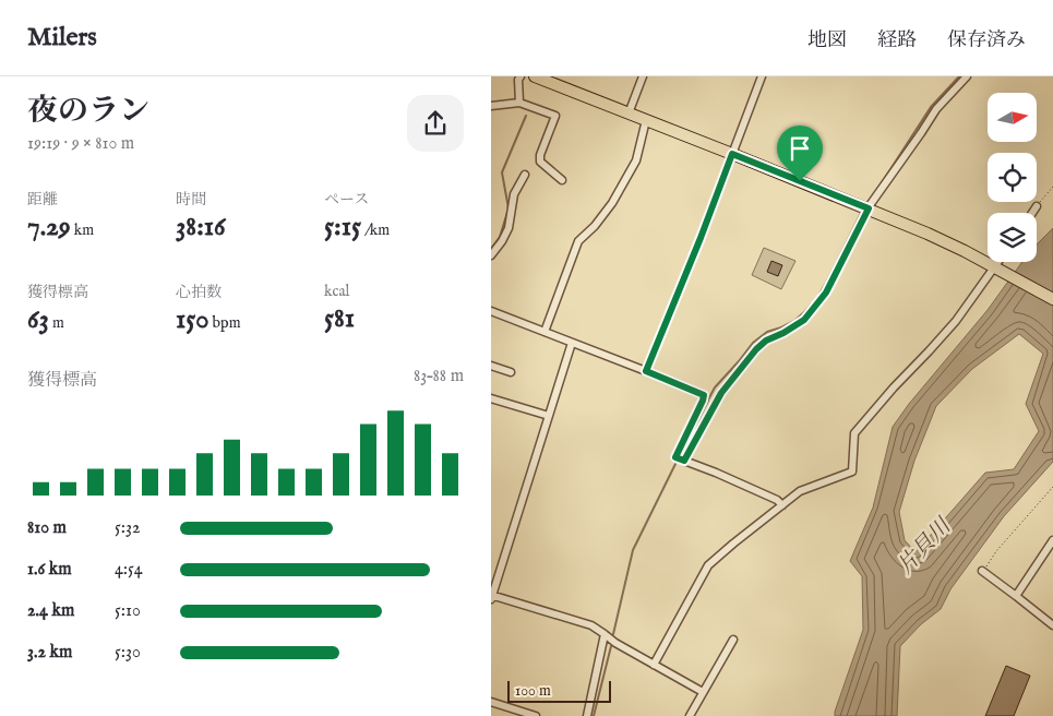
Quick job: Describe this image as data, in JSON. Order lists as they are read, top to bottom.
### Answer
{
  "water": ["片貝川"],
  "scale_bar": "100 m",
  "north": "right",
  "page": {
    "header": "Milers",
    "nav": ["地図", "経路", "保存済み"],
    "heading": ["夜のラン", "19:19 · 9 × 810 m"],
    "stats": [
      ["距離", "7.29 km"],
      ["時間", "38:16"],
      ["ペース", "5:15 /km"],
      ["獲得標高", "63 m"],
      ["心拍数", "150 bpm"],
      ["kcal", "581"]
    ],
    "chart": ["獲得標高", "83–88 m"],
    "list": [
      {
        "name": "810 m",
        "note": "5:32"
      },
      {
        "name": "1.6 km",
        "note": "4:54"
      },
      {
        "name": "2.4 km",
        "note": "5:10"
      },
      {
        "name": "3.2 km",
        "note": "5:30"
      }
    ],
    "scale": "100 m"
  }
}
